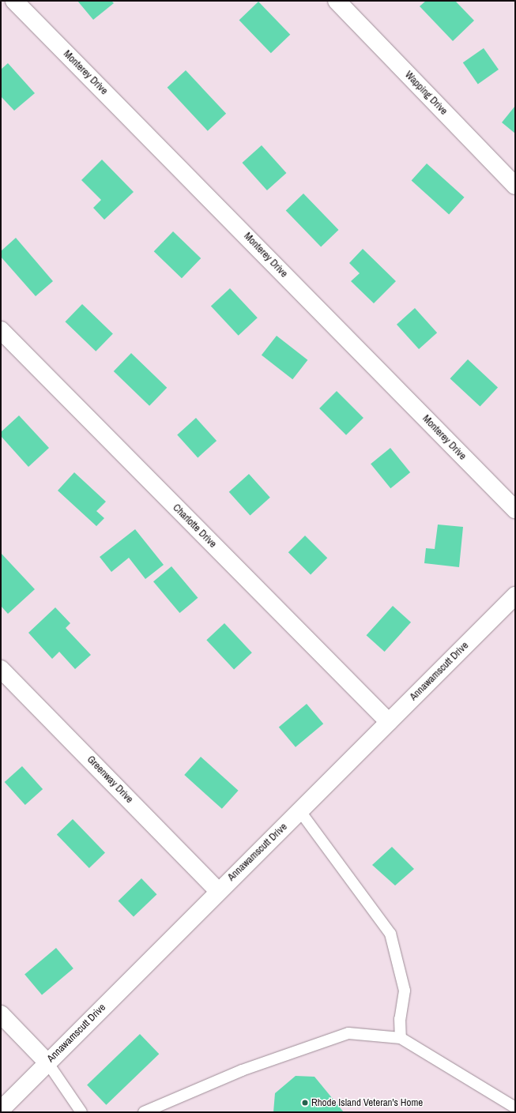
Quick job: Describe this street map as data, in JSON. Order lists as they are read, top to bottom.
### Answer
{
  "streets": {
    "street": [
      "Monterey Drive",
      "Wapping Drive",
      "Charlotte Drive",
      "Annawamscutt Drive",
      "Greenway Drive"
    ]
  },
  "crossings": [
    ["Charlotte Drive", "Annawamscutt Drive"],
    ["Annawamscutt Drive", "Greenway Drive"]
  ],
  "places": ["Rhode Island Veteran's Home"]
}
